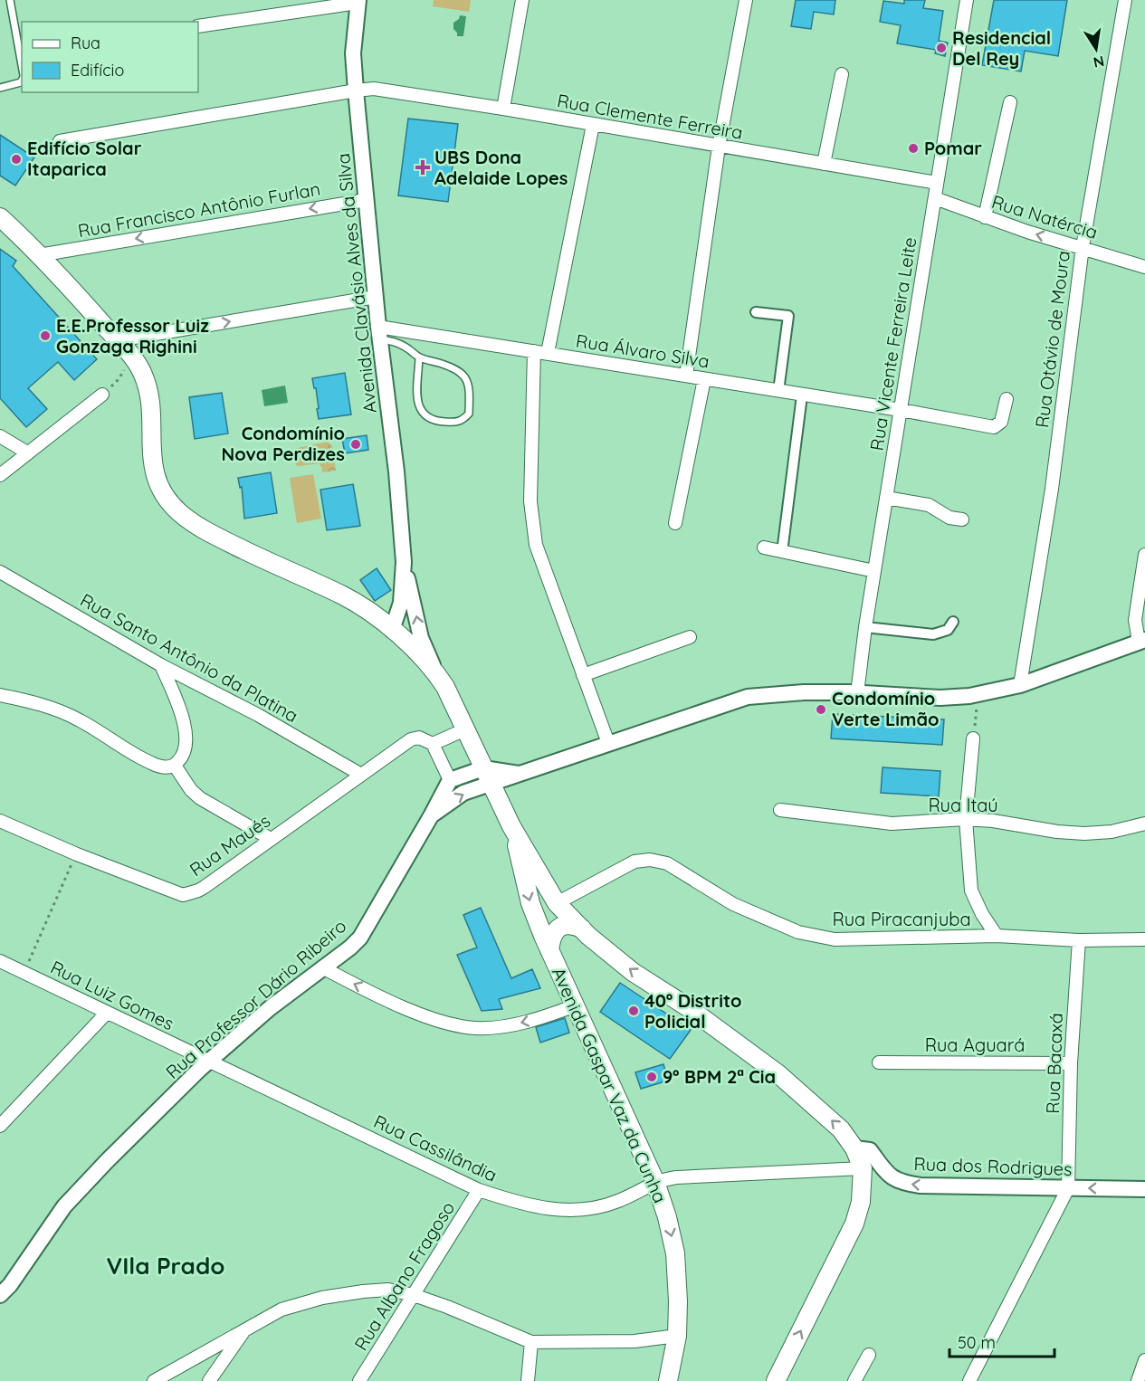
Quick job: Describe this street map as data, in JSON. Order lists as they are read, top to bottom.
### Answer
{
  "streets": {
    "main road": ["Avenida Gaspar Vaz da Cunha"],
    "street": [
      "Rua Clemente Ferreira",
      "Rua Francisco Antônio Furlan",
      "Rua Natércia",
      "Avenida Clavásio Alves da Silva",
      "Rua Otávio de Moura",
      "Rua Vicente Ferreira Leite",
      "Rua Álvaro Silva",
      "Rua Santo Antônio da Platina",
      "Rua Itaú",
      "Rua Maués",
      "Rua Piracanjuba",
      "Rua Luiz Gomes",
      "Rua Professor Dário Ribeiro",
      "Rua Aguará",
      "Rua Bacaxá",
      "Rua Cassilândia",
      "Rua dos Rodrigues",
      "Rua Albano Fragoso"
    ]
  },
  "crossings": [
    ["Rua Clemente Ferreira", "Avenida Clavásio Alves da Silva"],
    ["Rua Clemente Ferreira", "Rua Vicente Ferreira Leite"],
    ["Rua Francisco Antônio Furlan", "Avenida Clavásio Alves da Silva"],
    ["Rua Natércia", "Rua Otávio de Moura"],
    ["Rua Natércia", "Rua Vicente Ferreira Leite"],
    ["Avenida Clavásio Alves da Silva", "Rua Álvaro Silva"],
    ["Rua Vicente Ferreira Leite", "Rua Álvaro Silva"],
    ["Rua Santo Antônio da Platina", "Rua Maués"],
    ["Rua Piracanjuba", "Rua Bacaxá"],
    ["Rua Luiz Gomes", "Rua Professor Dário Ribeiro"],
    ["Rua Luiz Gomes", "Rua Cassilândia"],
    ["Rua Professor Dário Ribeiro", "Rua Cassilândia"],
    ["Rua Aguará", "Rua Bacaxá"],
    ["Rua Bacaxá", "Rua dos Rodrigues"],
    ["Avenida Gaspar Vaz da Cunha", "Rua Cassilândia"],
    ["Rua Cassilândia", "Rua Albano Fragoso"]
  ],
  "one_way": ["Rua Natércia", "Rua dos Rodrigues"],
  "districts": ["VIla Prado"],
  "places": {
    "other": [
      "Residencial Del Rey",
      "Pomar",
      "Edifício Solar Itaparica",
      "E.E.Professor Luiz Gonzaga Righini",
      "Condomínio Nova Perdizes",
      "Condomínio Verte Limão",
      "40º Distrito Policial",
      "9º BPM 2ª Cia"
    ],
    "health": ["UBS Dona Adelaide Lopes"]
  },
  "legend": ["Rua", "Edifício"],
  "scale_bar": "50 m",
  "north": "bottom"
}
